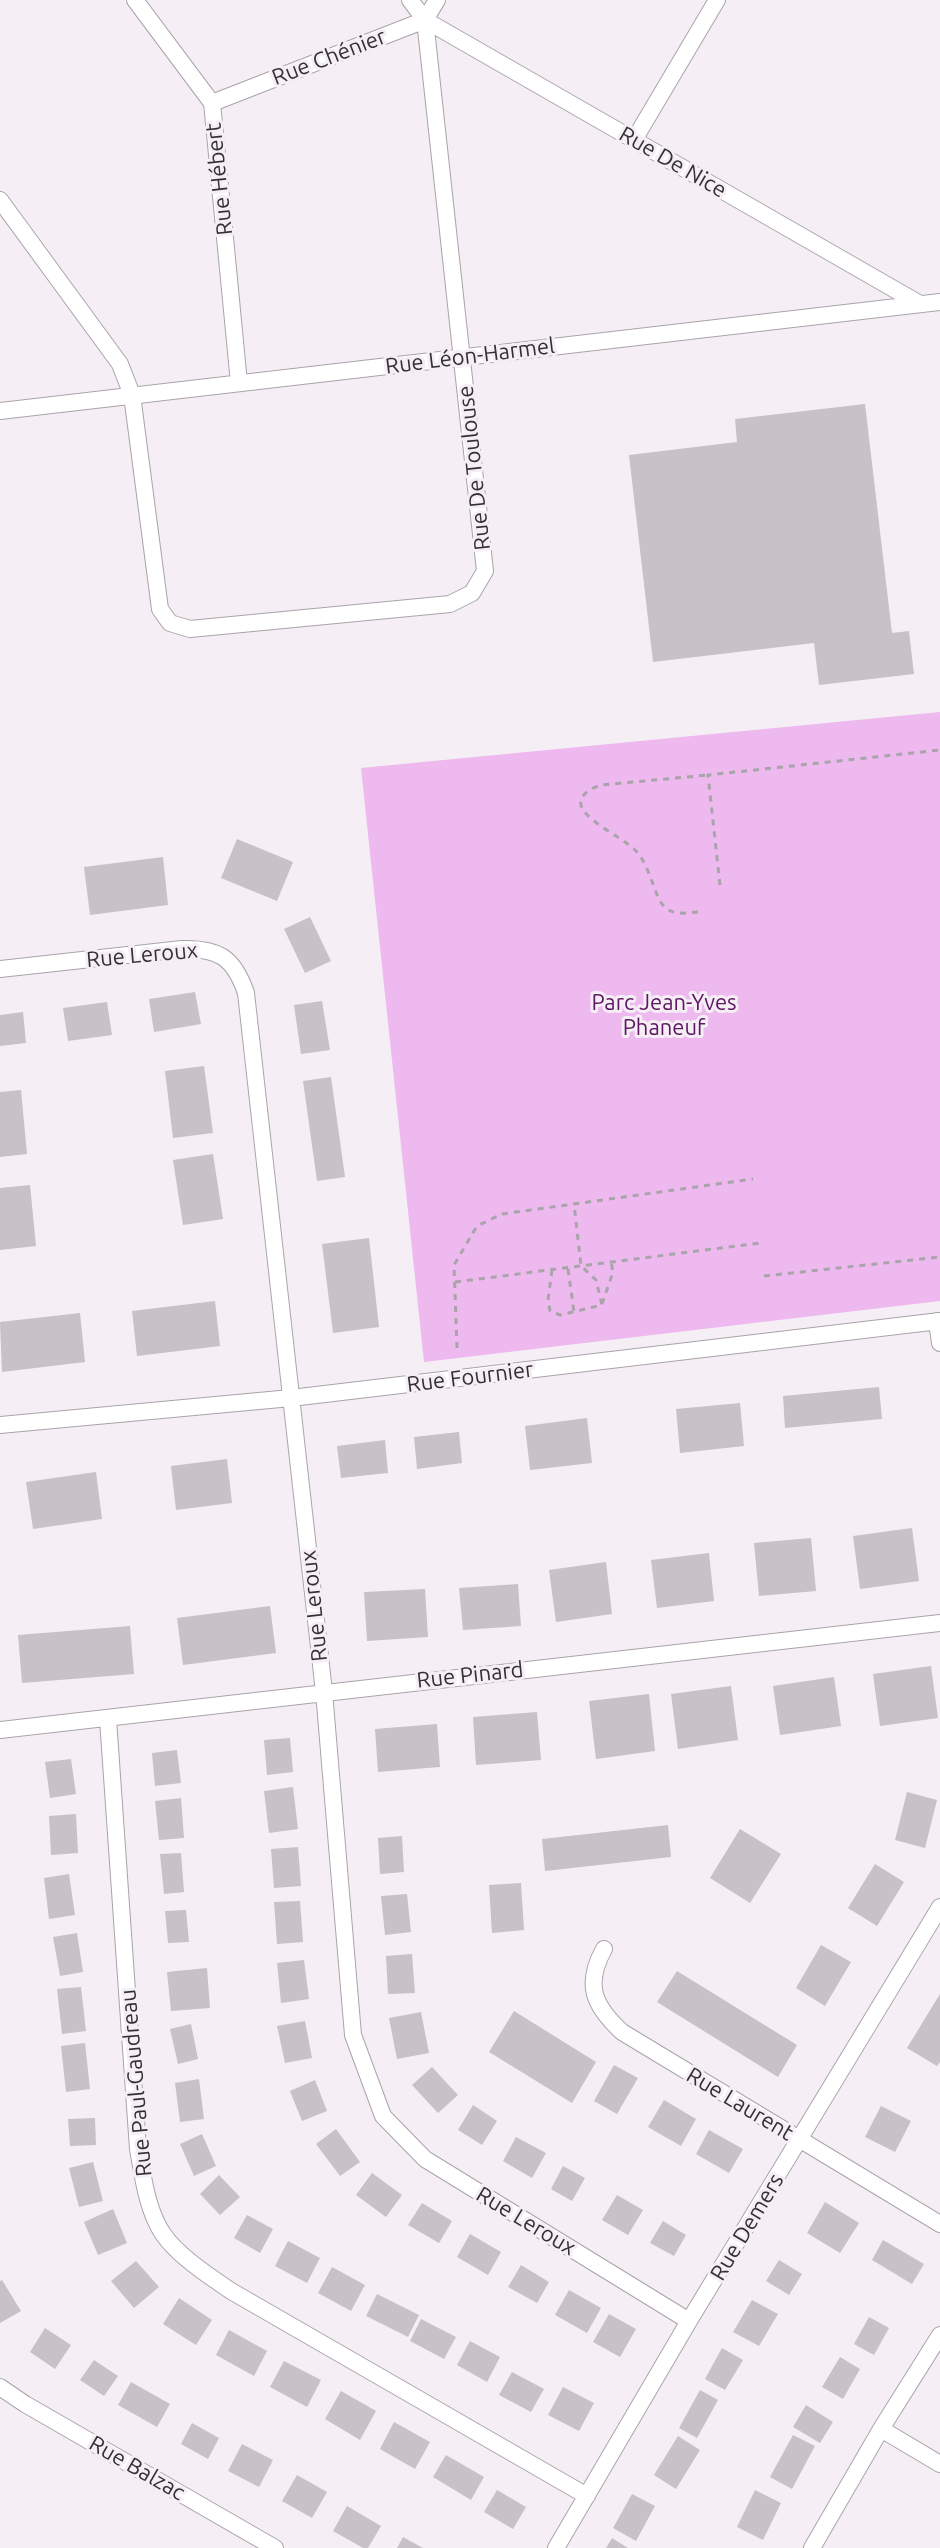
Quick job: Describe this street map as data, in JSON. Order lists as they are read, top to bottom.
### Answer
{
  "streets": {
    "street": [
      "Rue Chénier",
      "Rue De Nice",
      "Rue Hébert",
      "Rue Léon-Harmel",
      "Rue De Toulouse",
      "Rue Leroux",
      "Rue Fournier",
      "Rue Pinard",
      "Rue Paul-Gaudreau",
      "Rue Laurent",
      "Rue Demers",
      "Rue Balzac"
    ]
  },
  "crossings": [
    ["Rue Chénier", "Rue De Nice"],
    ["Rue Chénier", "Rue Hébert"],
    ["Rue Chénier", "Rue De Toulouse"],
    ["Rue De Nice", "Rue Léon-Harmel"],
    ["Rue De Nice", "Rue De Toulouse"],
    ["Rue Hébert", "Rue Léon-Harmel"],
    ["Rue Léon-Harmel", "Rue De Toulouse"],
    ["Rue Leroux", "Rue Fournier"],
    ["Rue Leroux", "Rue Pinard"],
    ["Rue Leroux", "Rue Demers"],
    ["Rue Pinard", "Rue Paul-Gaudreau"],
    ["Rue Paul-Gaudreau", "Rue Demers"],
    ["Rue Laurent", "Rue Demers"]
  ],
  "parks": ["Parc Jean-Yves Phaneuf"]
}
